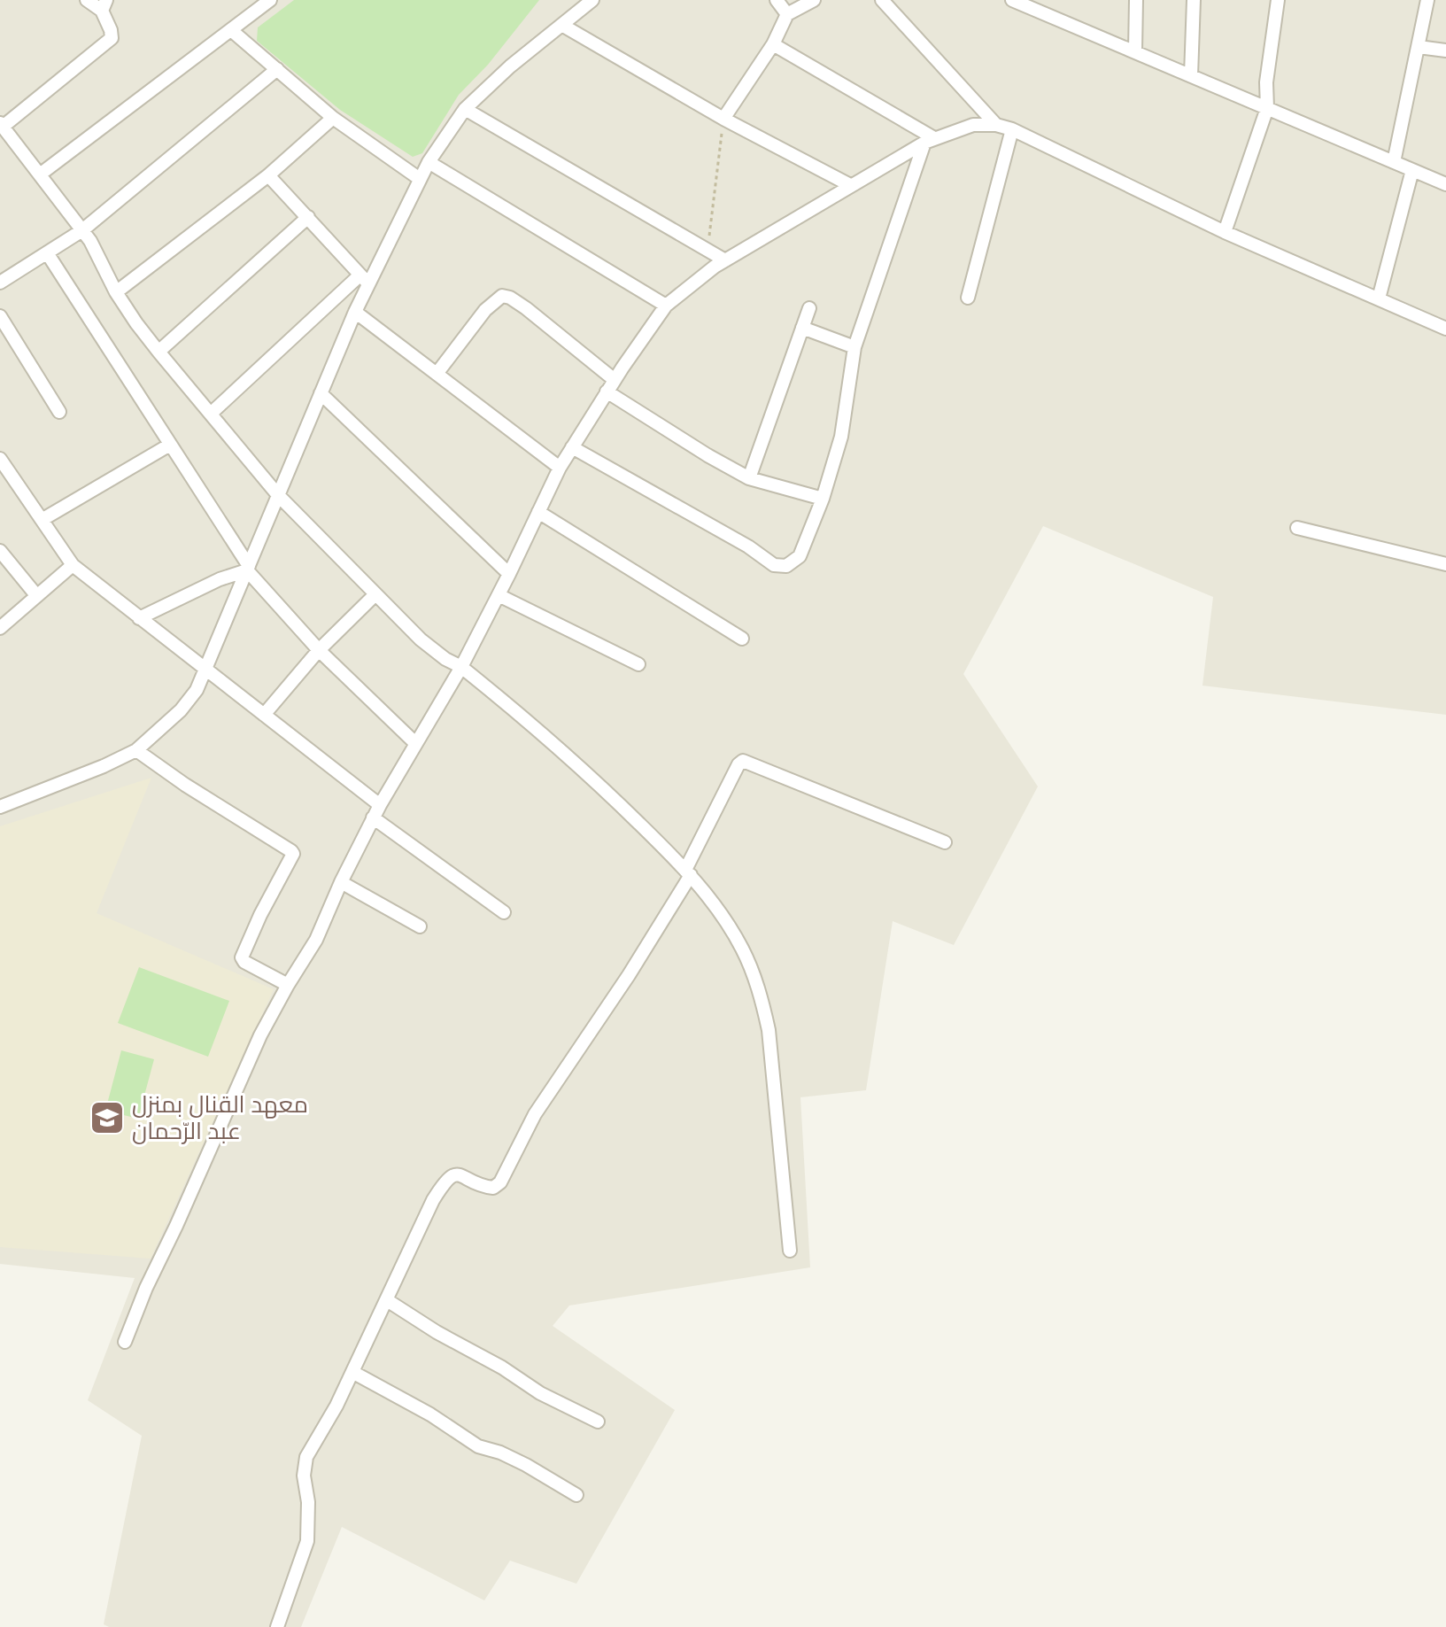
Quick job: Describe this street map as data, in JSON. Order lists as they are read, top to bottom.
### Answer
{
  "places": {
    "school or university": ["معهد القنال بمنزل عبد الرّحمان"]
  }
}
